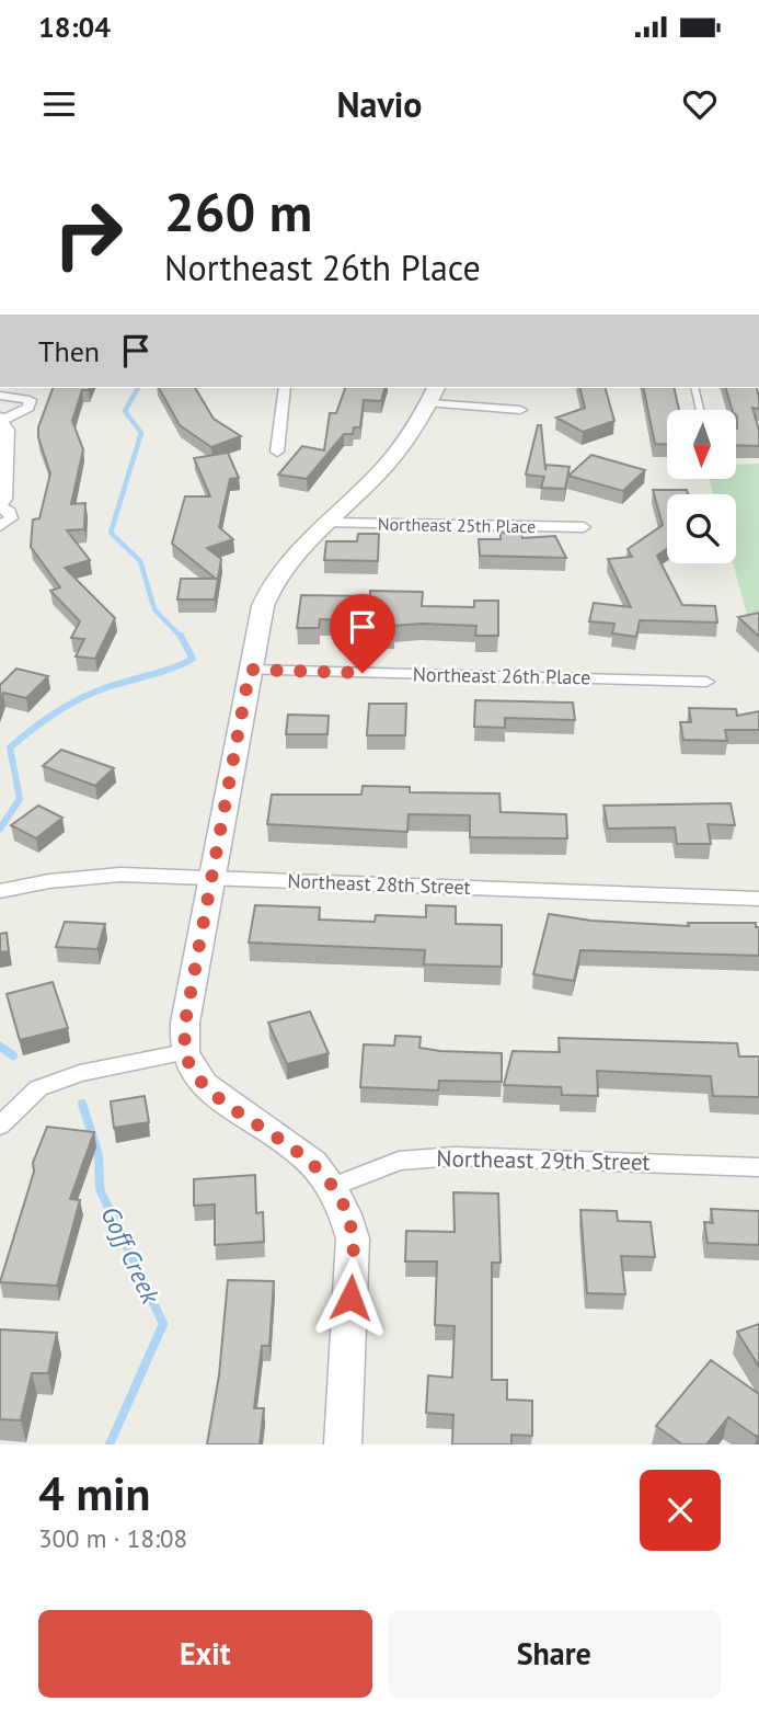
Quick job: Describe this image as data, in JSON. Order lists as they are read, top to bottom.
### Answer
{
  "streets": {
    "street": [
      "Northeast 25th Place",
      "Northeast 26th Place",
      "Northeast 28th Street",
      "Northeast 29th Street"
    ]
  },
  "water": ["Goff Creek"],
  "north": "bottom",
  "page": {
    "status": "18:04",
    "header": "Navio",
    "turn": ["260 m", "Northeast 26th Place"],
    "then": "Then",
    "heading": ["4 min", "300 m · 18:08"],
    "buttons": ["Exit", "Share"]
  }
}
